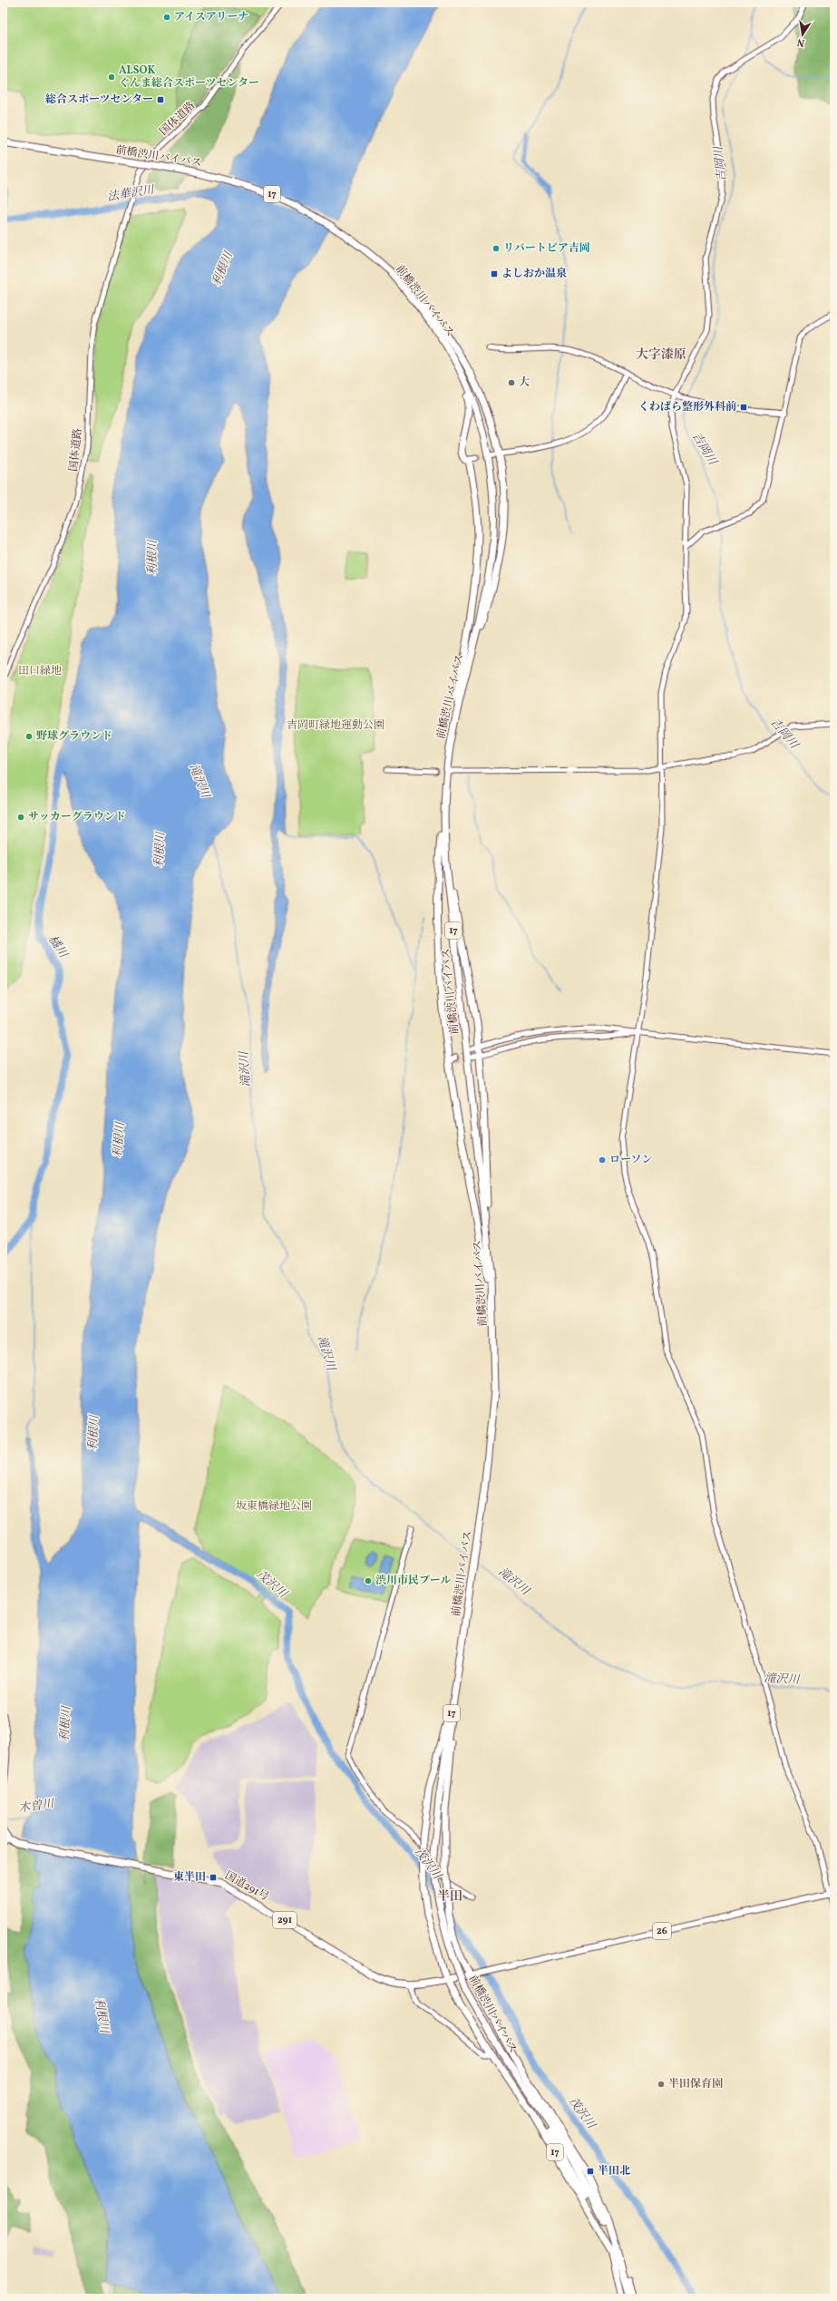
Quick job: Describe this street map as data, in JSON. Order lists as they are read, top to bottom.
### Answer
{
  "streets": {
    "highway": [
      "前橋渋川バイパス",
      "17",
      "国道291号",
      "291"
    ],
    "main road": ["26"],
    "street": ["国体道路"]
  },
  "crossings": [
    ["前橋渋川バイパス", "17"],
    ["17", "国道291号"],
    ["17", "26"],
    ["国道291号", "26"]
  ],
  "districts": ["大字漆原", "半田"],
  "water": [
    "吉岡川",
    "法華沢川",
    "利根川",
    "滝沢川",
    "橘川",
    "茂沢川",
    "木曽川"
  ],
  "parks": ["田口緑地", "吉岡町緑地運動公園", "坂東橋緑地公園"],
  "places": {
    "other": [
      "アイスアリーナ",
      "ALSOK ぐんま総合スポーツセンター",
      "リバートピア吉岡",
      "大",
      "野球グラウンド",
      "サッカーグラウンド",
      "ローソン",
      "渋川市民プール",
      "半田保育園"
    ],
    "transit": [
      "総合スポーツセンター",
      "よしおか温泉",
      "くわばら整形外科前",
      "東半田",
      "半田北"
    ]
  },
  "north": "bottom"
}
